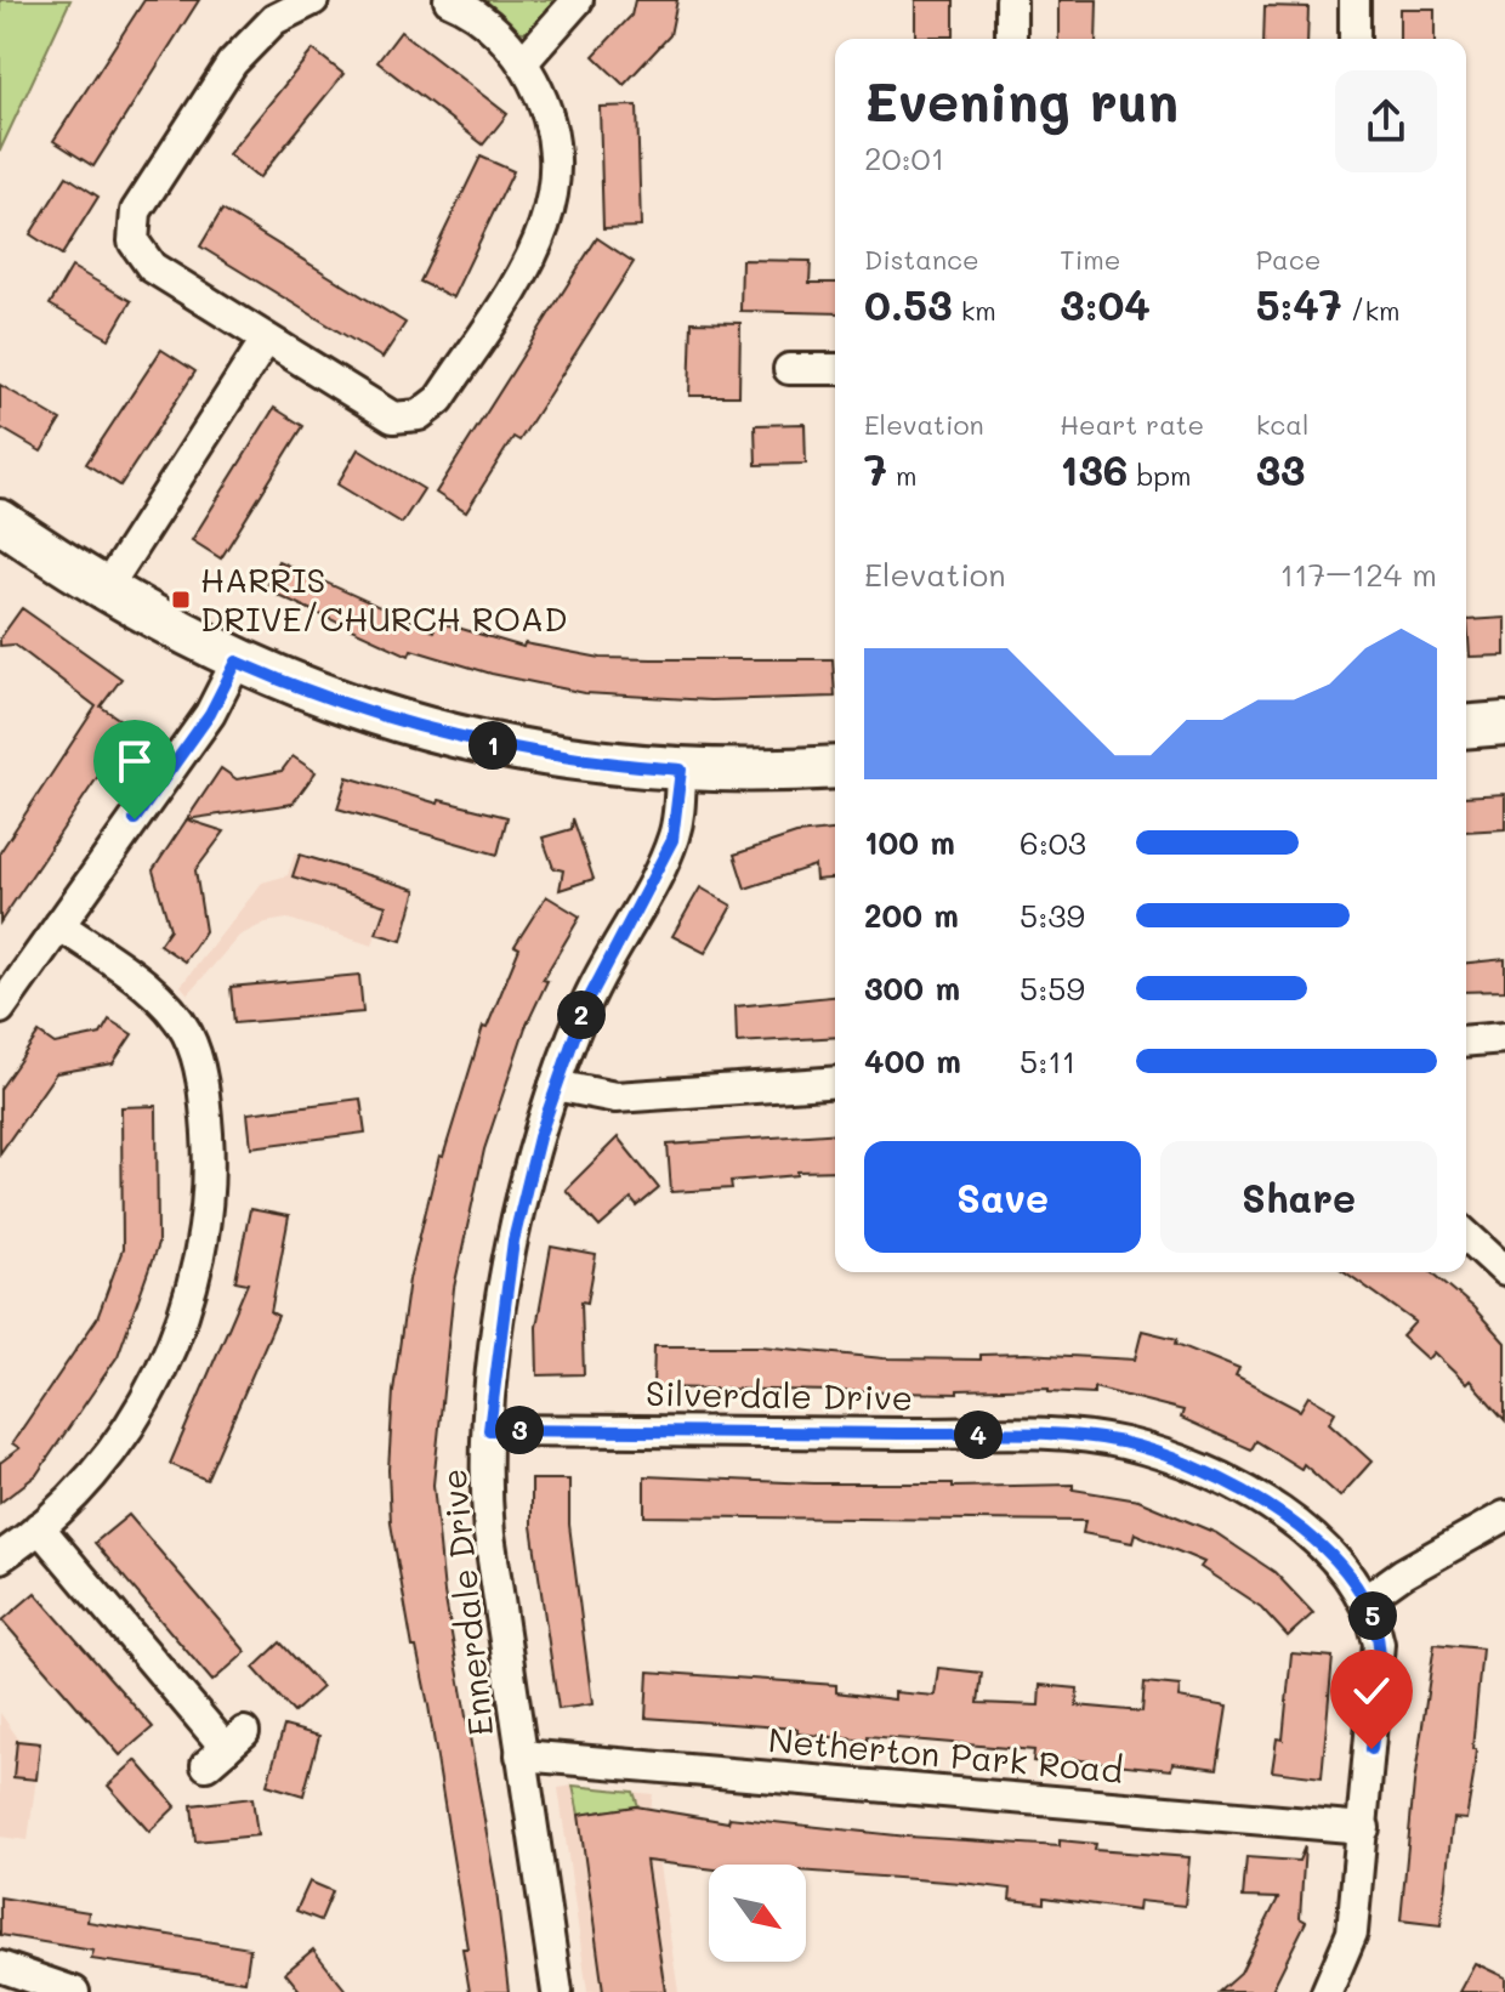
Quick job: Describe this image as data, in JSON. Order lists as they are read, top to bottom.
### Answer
{
  "streets": {
    "street": ["Silverdale Drive", "Ennerdale Drive", "Netherton Park Road"]
  },
  "crossings": [
    ["Silverdale Drive", "Ennerdale Drive"],
    ["Ennerdale Drive", "Netherton Park Road"]
  ],
  "places": {
    "transit": ["HARRIS DRIVE/CHURCH ROAD"]
  },
  "north": "bottom right",
  "page": {
    "heading": ["Evening run", "20:01"],
    "stats": [
      ["Distance", "0.53 km"],
      ["Time", "3:04"],
      ["Pace", "5:47 /km"],
      ["Elevation", "7 m"],
      ["Heart rate", "136 bpm"],
      ["kcal", "33"]
    ],
    "chart": ["Elevation", "117–124 m"],
    "pins": [
      "1",
      "2",
      "3",
      "4",
      "5"
    ],
    "list": [
      {
        "name": "100 m",
        "note": "6:03"
      },
      {
        "name": "200 m",
        "note": "5:39"
      },
      {
        "name": "300 m",
        "note": "5:59"
      },
      {
        "name": "400 m",
        "note": "5:11"
      }
    ],
    "buttons": ["Save", "Share"]
  }
}
